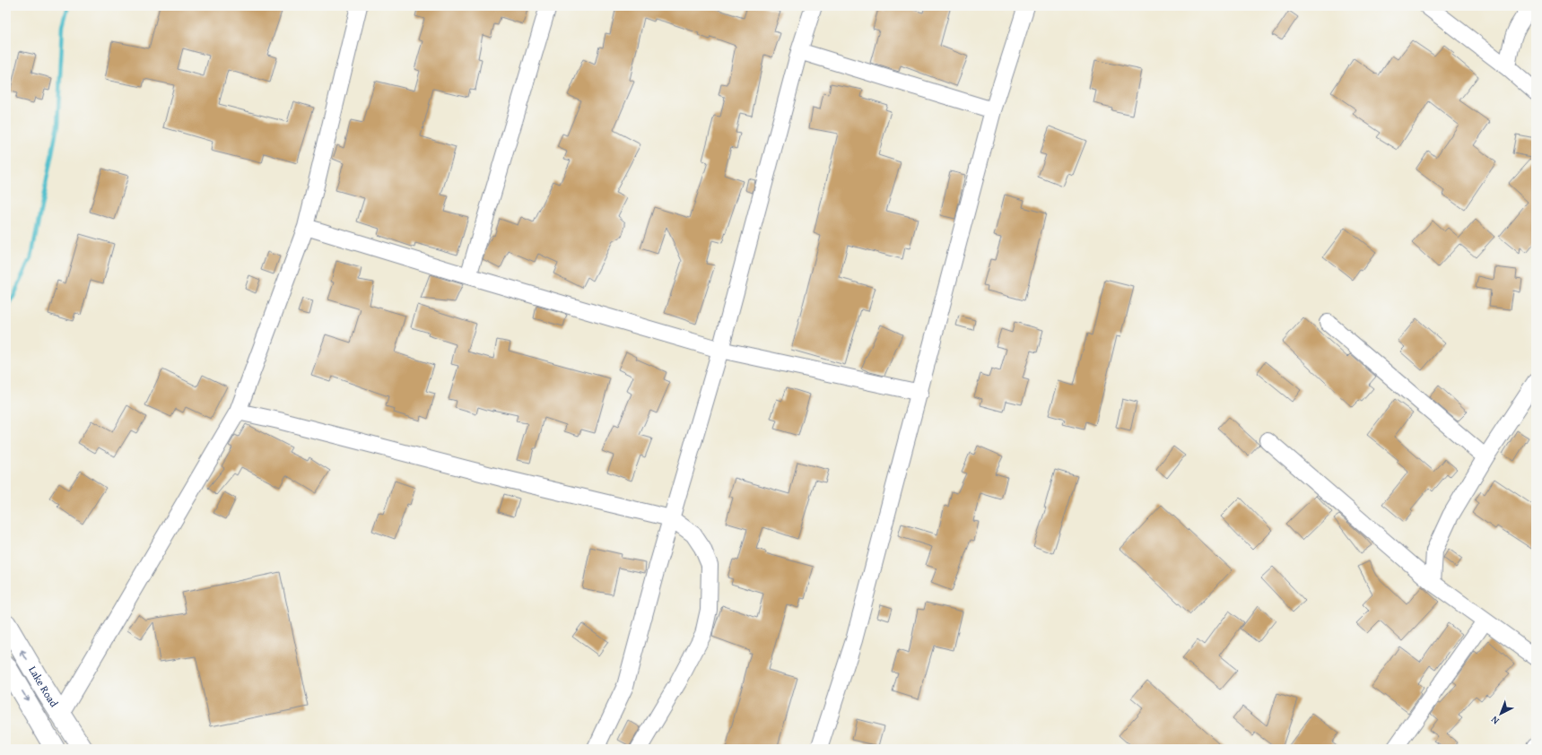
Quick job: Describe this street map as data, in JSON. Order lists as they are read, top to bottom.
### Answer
{
  "streets": {
    "main road": ["Lake Road"]
  },
  "north": "bottom left"
}
